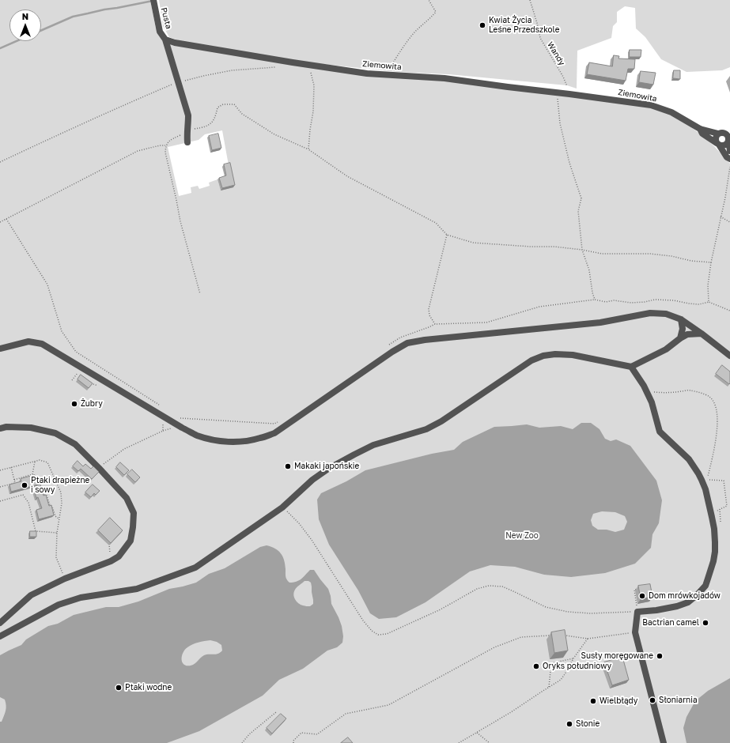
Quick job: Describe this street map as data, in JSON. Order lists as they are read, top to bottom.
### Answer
{
  "streets": {
    "street": ["Pusta", "Ziemowita"],
    "path": ["Wandy"]
  },
  "crossings": [
    ["Pusta", "Ziemowita"],
    ["Wandy", "Ziemowita"]
  ],
  "parks": ["New Zoo"],
  "places": [
    "Kwiat Życia Leśne Przedszkole",
    "Żubry",
    "Makaki japońskie",
    "Ptaki drapieżne i sowy",
    "Dom mrówkojadów",
    "Bactrian camel",
    "Susły moręgowane",
    "Oryks południowy",
    "Ptaki wodne",
    "Słoniarnia",
    "Wielbłądy",
    "Słonie"
  ],
  "north": "top"
}
